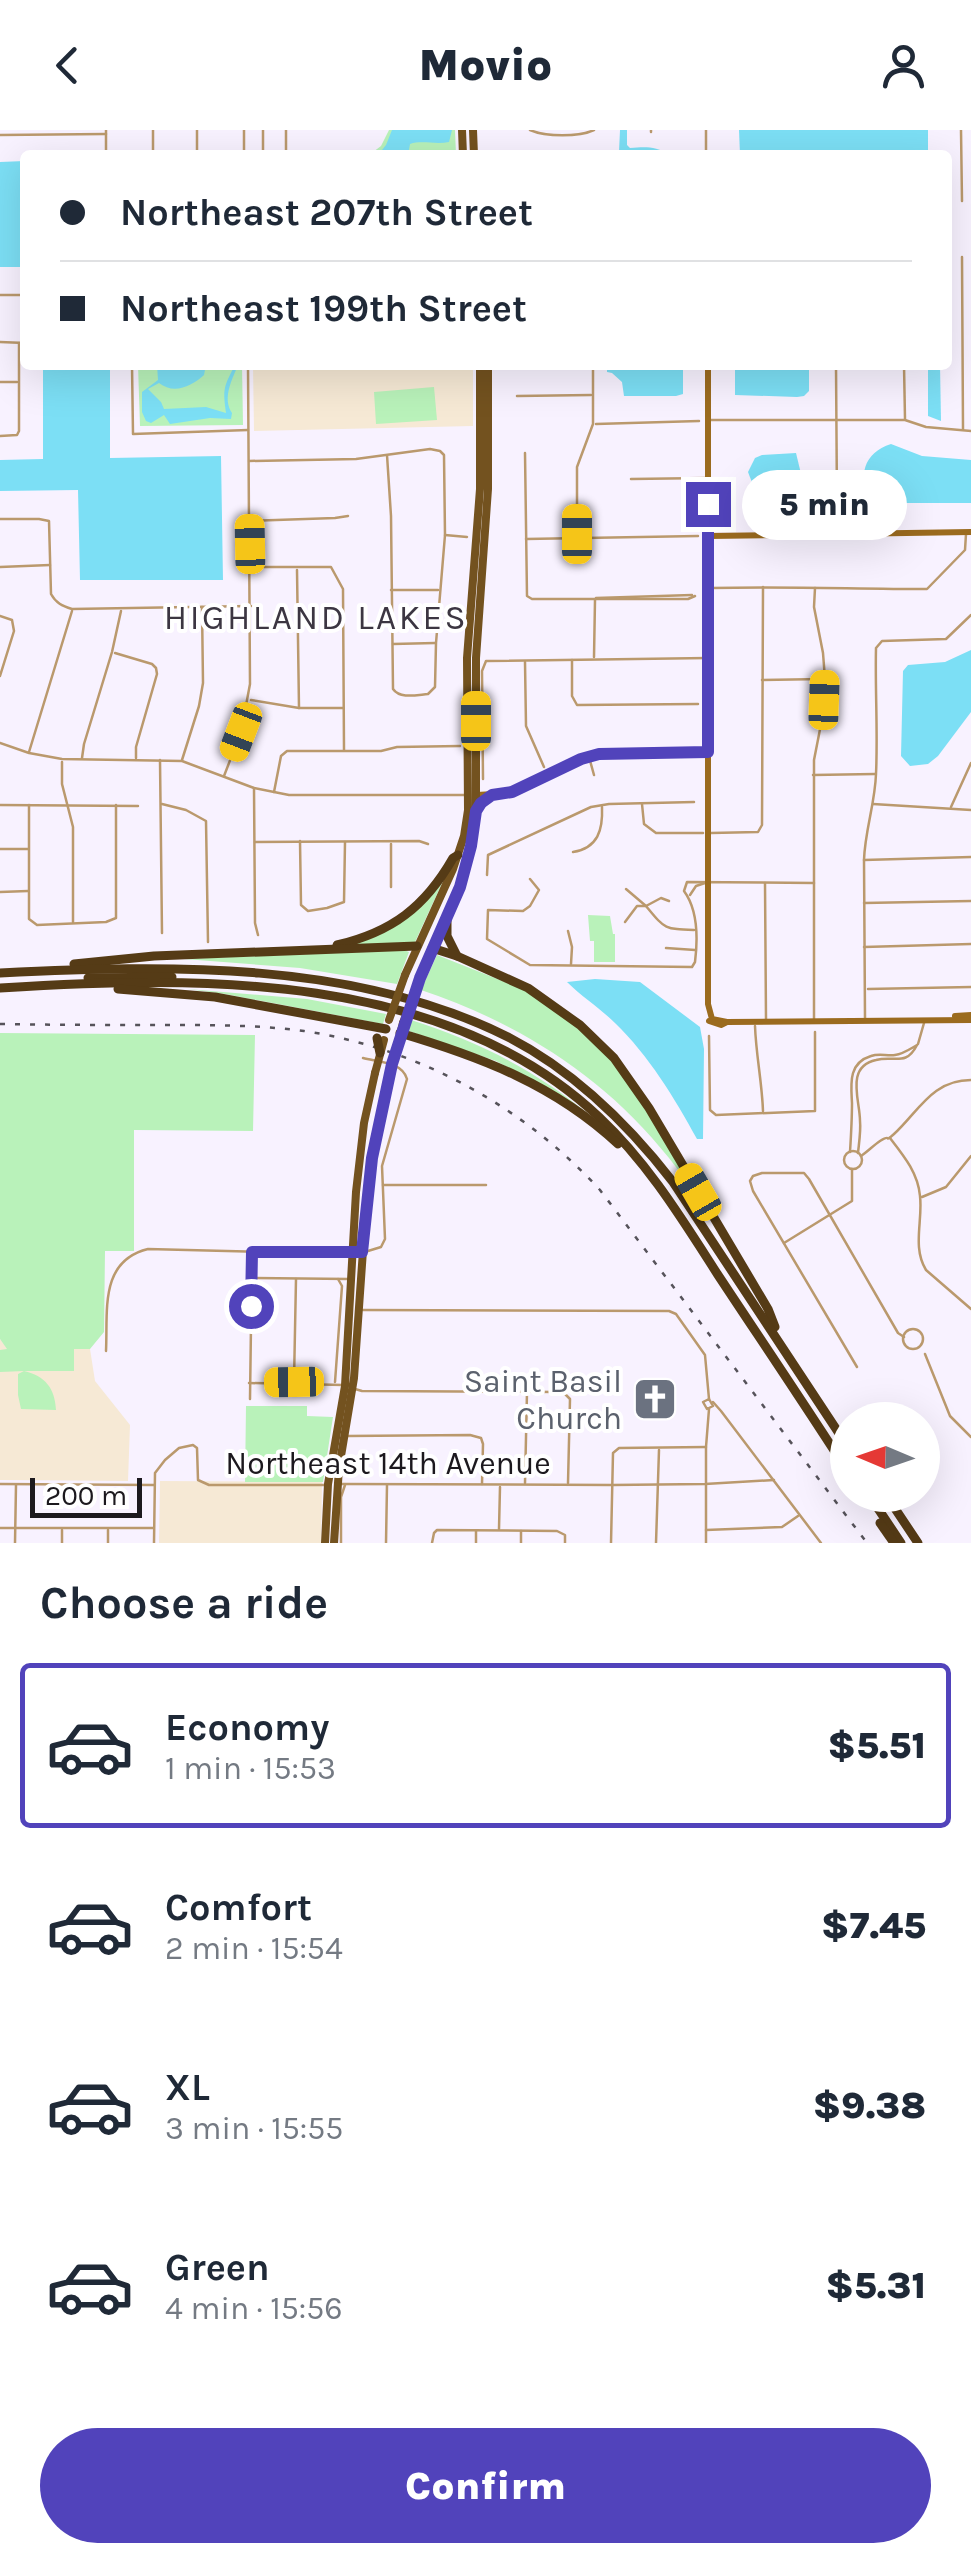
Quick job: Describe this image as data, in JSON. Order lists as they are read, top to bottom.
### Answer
{
  "streets": {
    "street": ["Northeast 14th Avenue"]
  },
  "districts": ["HIGHLAND LAKES"],
  "places": {
    "church": ["Saint Basil Church"]
  },
  "scale_bar": "200 m",
  "north": "left",
  "page": {
    "header": "Movio",
    "banner": ["Northeast 207th Street", "Northeast 199th Street"],
    "bubble": "5 min",
    "scale": "200 m",
    "heading": "Choose a ride",
    "list": [
      {
        "name": "Economy",
        "note": "1 min · 15:53",
        "value": "$5.51"
      },
      {
        "name": "Comfort",
        "note": "2 min · 15:54",
        "value": "$7.45"
      },
      {
        "name": "XL",
        "note": "3 min · 15:55",
        "value": "$9.38"
      },
      {
        "name": "Green",
        "note": "4 min · 15:56",
        "value": "$5.31"
      }
    ],
    "buttons": "Confirm"
  }
}
